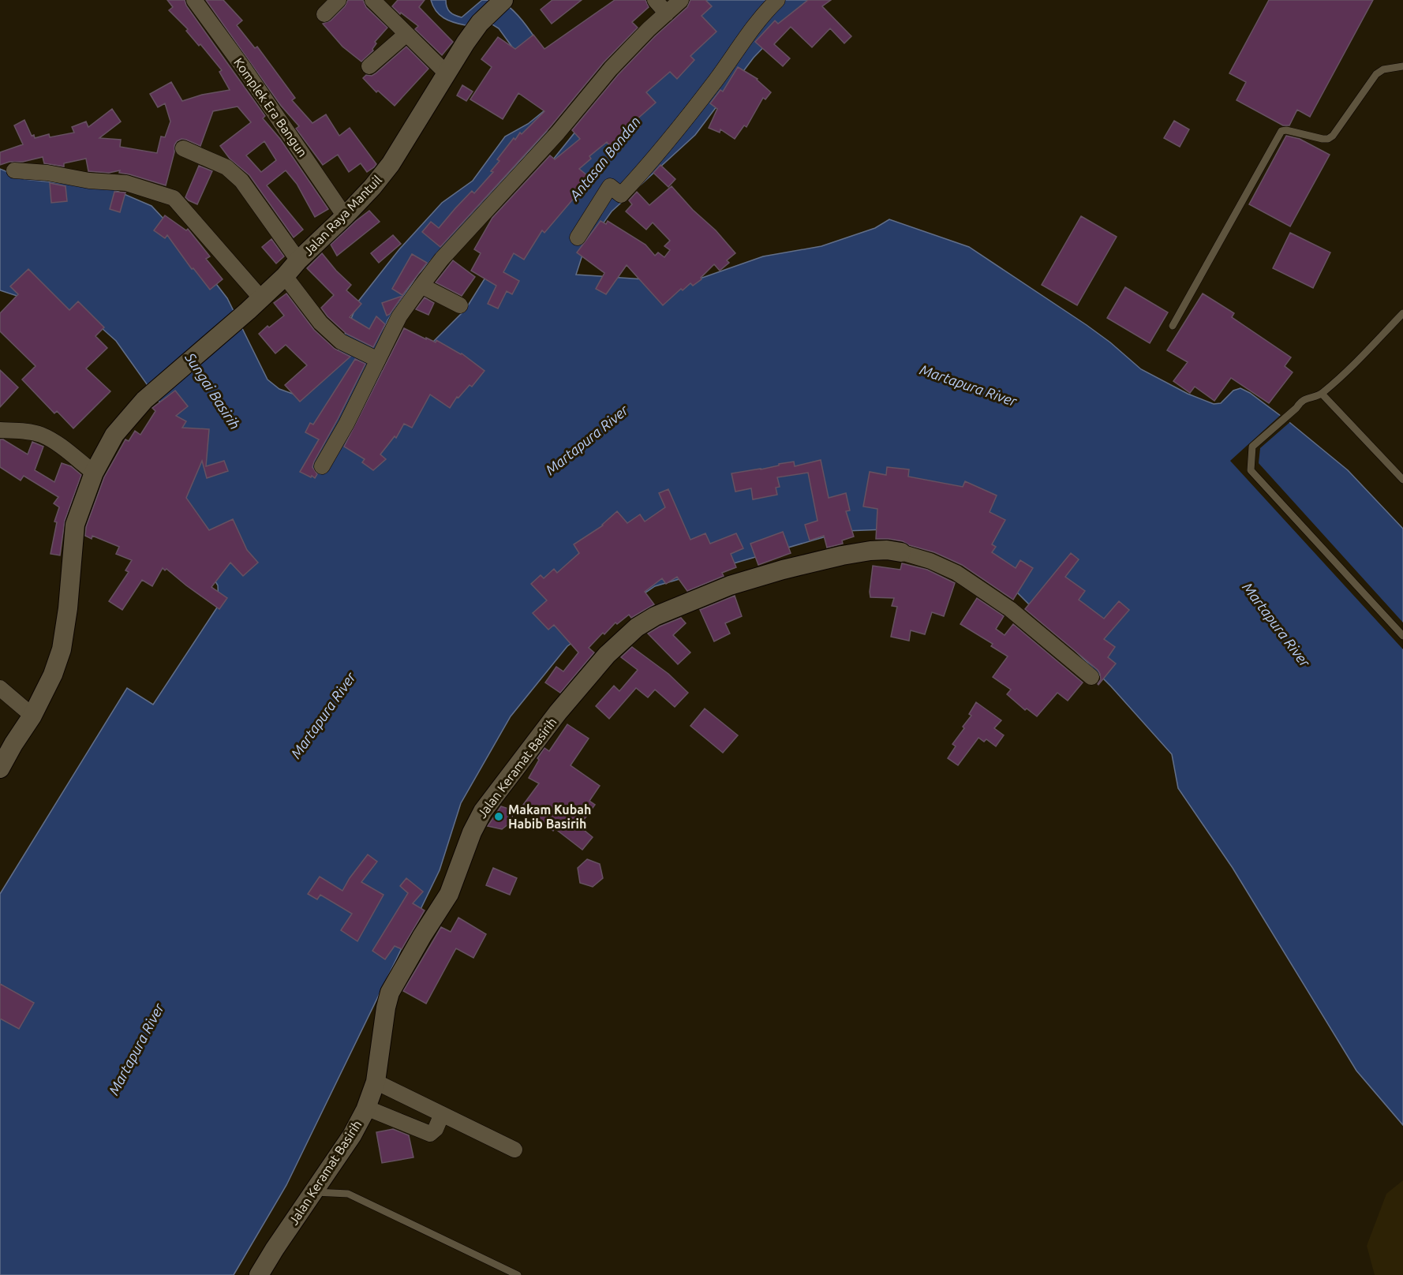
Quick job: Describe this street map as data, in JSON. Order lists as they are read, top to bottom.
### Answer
{
  "streets": {
    "street": ["Komplek Era Bangun", "Jalan Raya Mantuil", "Jalan Keramat Basirih"]
  },
  "crossings": [
    ["Komplek Era Bangun", "Jalan Raya Mantuil"]
  ],
  "water": ["Antasan Bondan", "Martapura River", "Sungai Basirih"],
  "places": ["Makam Kubah Habib Basirih"]
}
